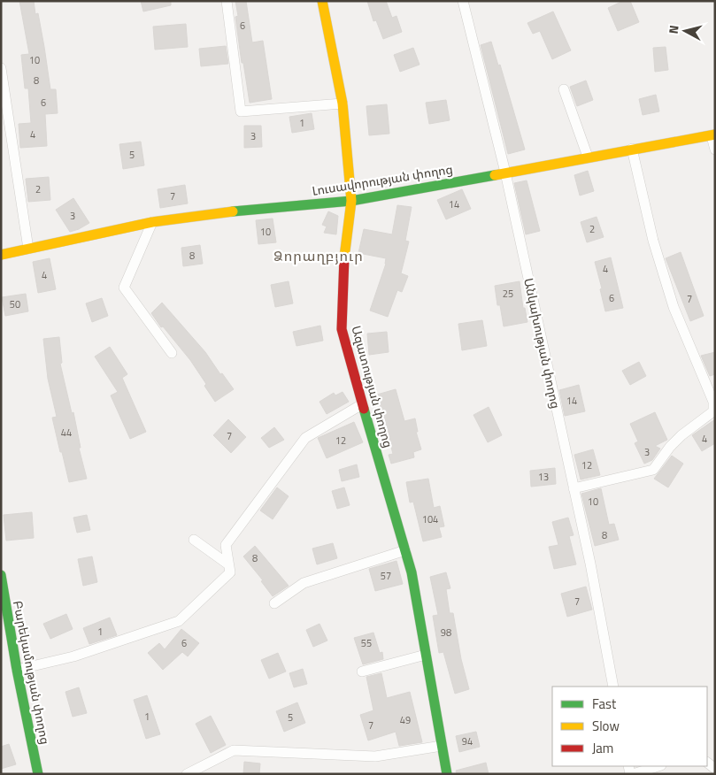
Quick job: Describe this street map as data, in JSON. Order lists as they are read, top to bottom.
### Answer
{
  "streets": {
    "street": [
      "Լուսավորության փողոց",
      "Անկախության փողոց",
      "Ազատության փողոց",
      "Բարեկամության փողոց"
    ]
  },
  "crossings": [
    ["Լուսավորության փողոց", "Անկախության փողոց"],
    ["Լուսավորության փողոց", "Ազատության փողոց"]
  ],
  "districts": ["Ձորաղբյուր"],
  "house_numbers": [
    "6",
    "10",
    "8",
    "6",
    "1",
    "4",
    "3",
    "5",
    "2",
    "7",
    "14",
    "3",
    "2",
    "10",
    "8",
    "4",
    "4",
    "25",
    "6",
    "7",
    "50",
    "14",
    "44",
    "7",
    "4",
    "12",
    "3",
    "12",
    "13",
    "10",
    "104",
    "8",
    "8",
    "57",
    "7",
    "1",
    "98",
    "6",
    "55",
    "1",
    "5",
    "49",
    "7",
    "94"
  ],
  "legend": ["Fast", "Slow", "Jam"],
  "north": "left"
}
